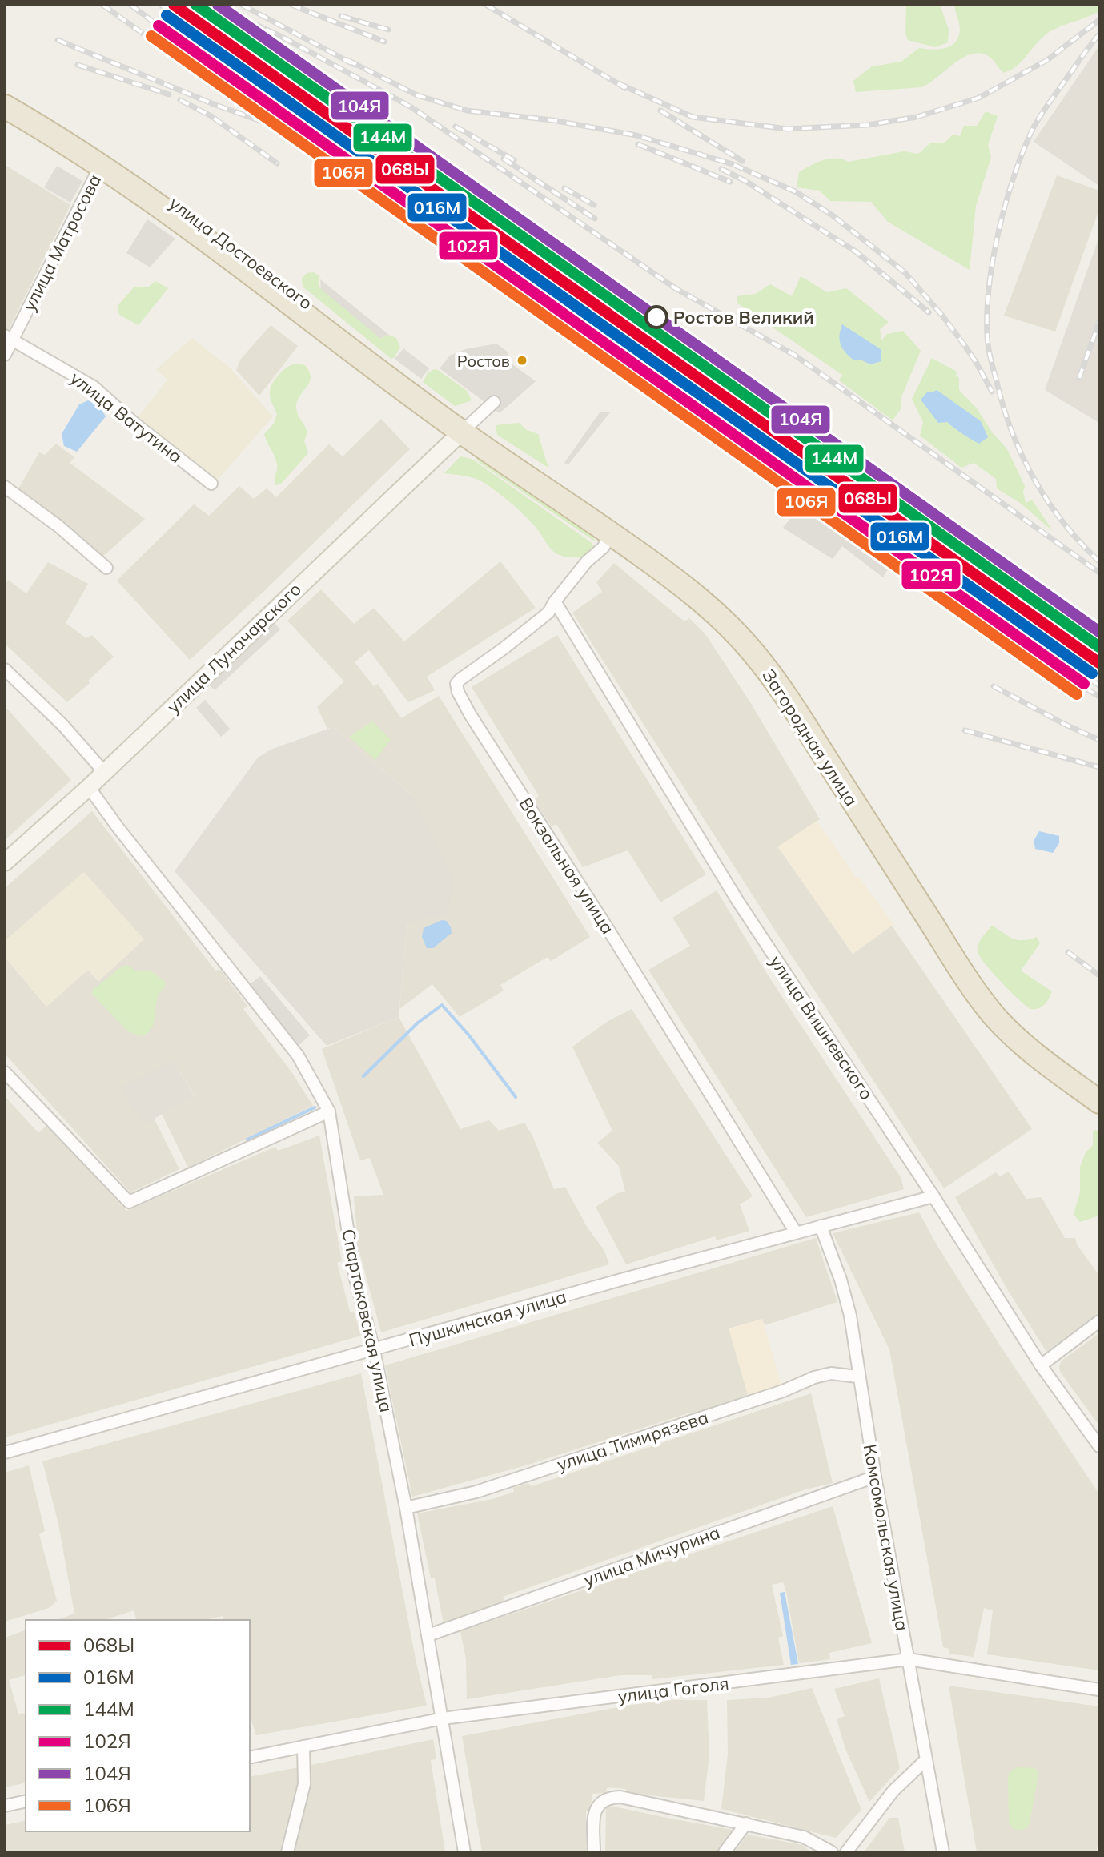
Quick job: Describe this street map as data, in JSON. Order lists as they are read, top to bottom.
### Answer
{
  "streets": {
    "highway": ["улица Достоевского", "Загородная улица"],
    "street": [
      "улица Матросова",
      "улица Ватутина",
      "улица Луначарского",
      "Вокзальная улица",
      "улица Вишневского",
      "Пушкинская улица",
      "Спартаковская улица",
      "улица Тимирязева",
      "Комсомольская улица",
      "улица Мичурина",
      "улица Гоголя"
    ]
  },
  "crossings": [
    ["улица Матросова", "улица Достоевского"],
    ["улица Матросова", "улица Ватутина"],
    ["улица Достоевского", "улица Луначарского"],
    ["улица Достоевского", "Загородная улица"],
    ["улица Луначарского", "Загородная улица"],
    ["улица Луначарского", "Спартаковская улица"],
    ["Загородная улица", "Вокзальная улица"],
    ["Вокзальная улица", "улица Вишневского"],
    ["Вокзальная улица", "Пушкинская улица"],
    ["улица Вишневского", "Пушкинская улица"],
    ["Пушкинская улица", "Спартаковская улица"],
    ["Пушкинская улица", "Комсомольская улица"],
    ["Спартаковская улица", "улица Тимирязева"],
    ["Спартаковская улица", "улица Мичурина"],
    ["Спартаковская улица", "улица Гоголя"],
    ["улица Тимирязева", "Комсомольская улица"],
    ["Комсомольская улица", "улица Мичурина"],
    ["Комсомольская улица", "улица Гоголя"]
  ],
  "places": ["Ростов Великий", "Ростов"],
  "lines": [
    "transit line 068Ы",
    "transit line 144М",
    "transit line 104Я",
    "transit line 016М",
    "transit line 102Я",
    "transit line 106Я"
  ],
  "legend": [
    "068Ы",
    "016М",
    "144М",
    "102Я",
    "104Я",
    "106Я"
  ]
}
